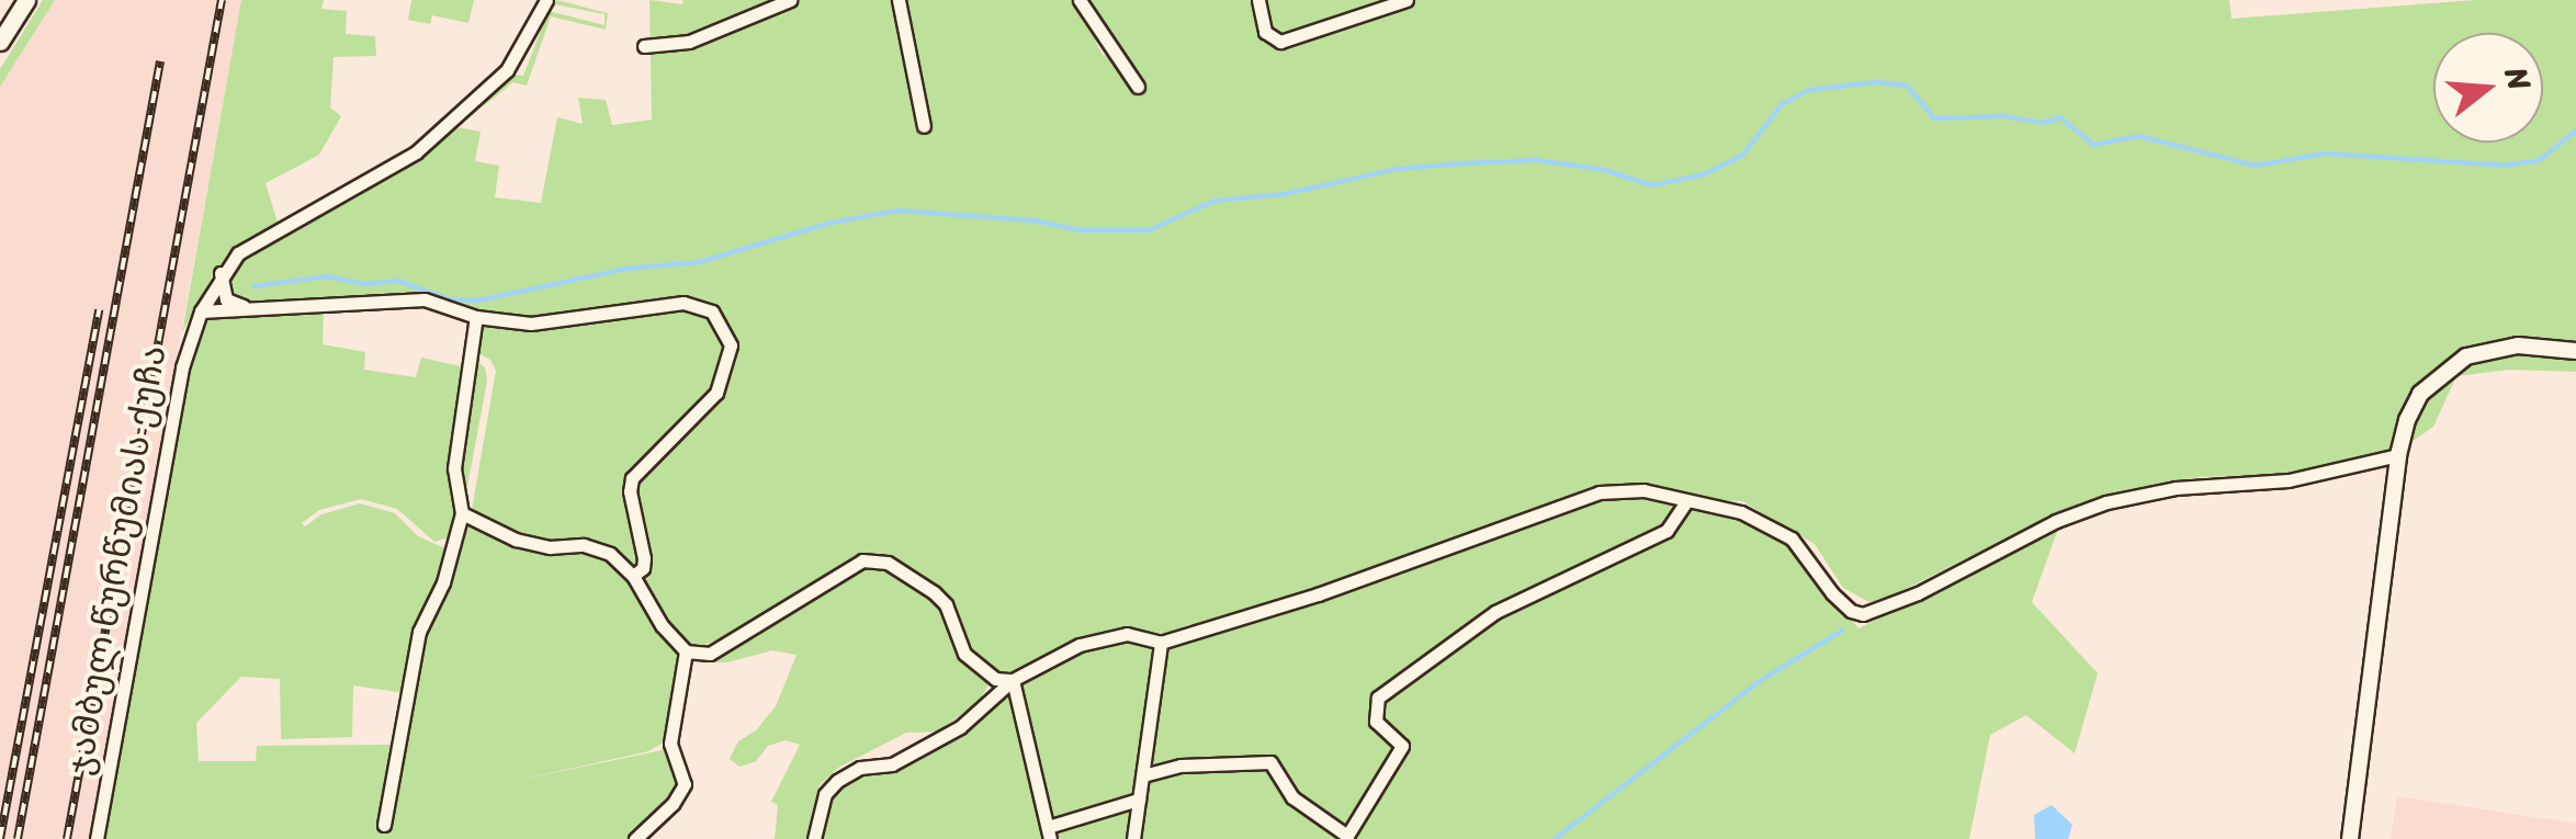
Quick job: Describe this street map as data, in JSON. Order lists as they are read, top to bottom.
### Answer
{
  "streets": {
    "street": ["ჯამბულ წურწუმიას ქუჩა"]
  },
  "north": "right"
}
